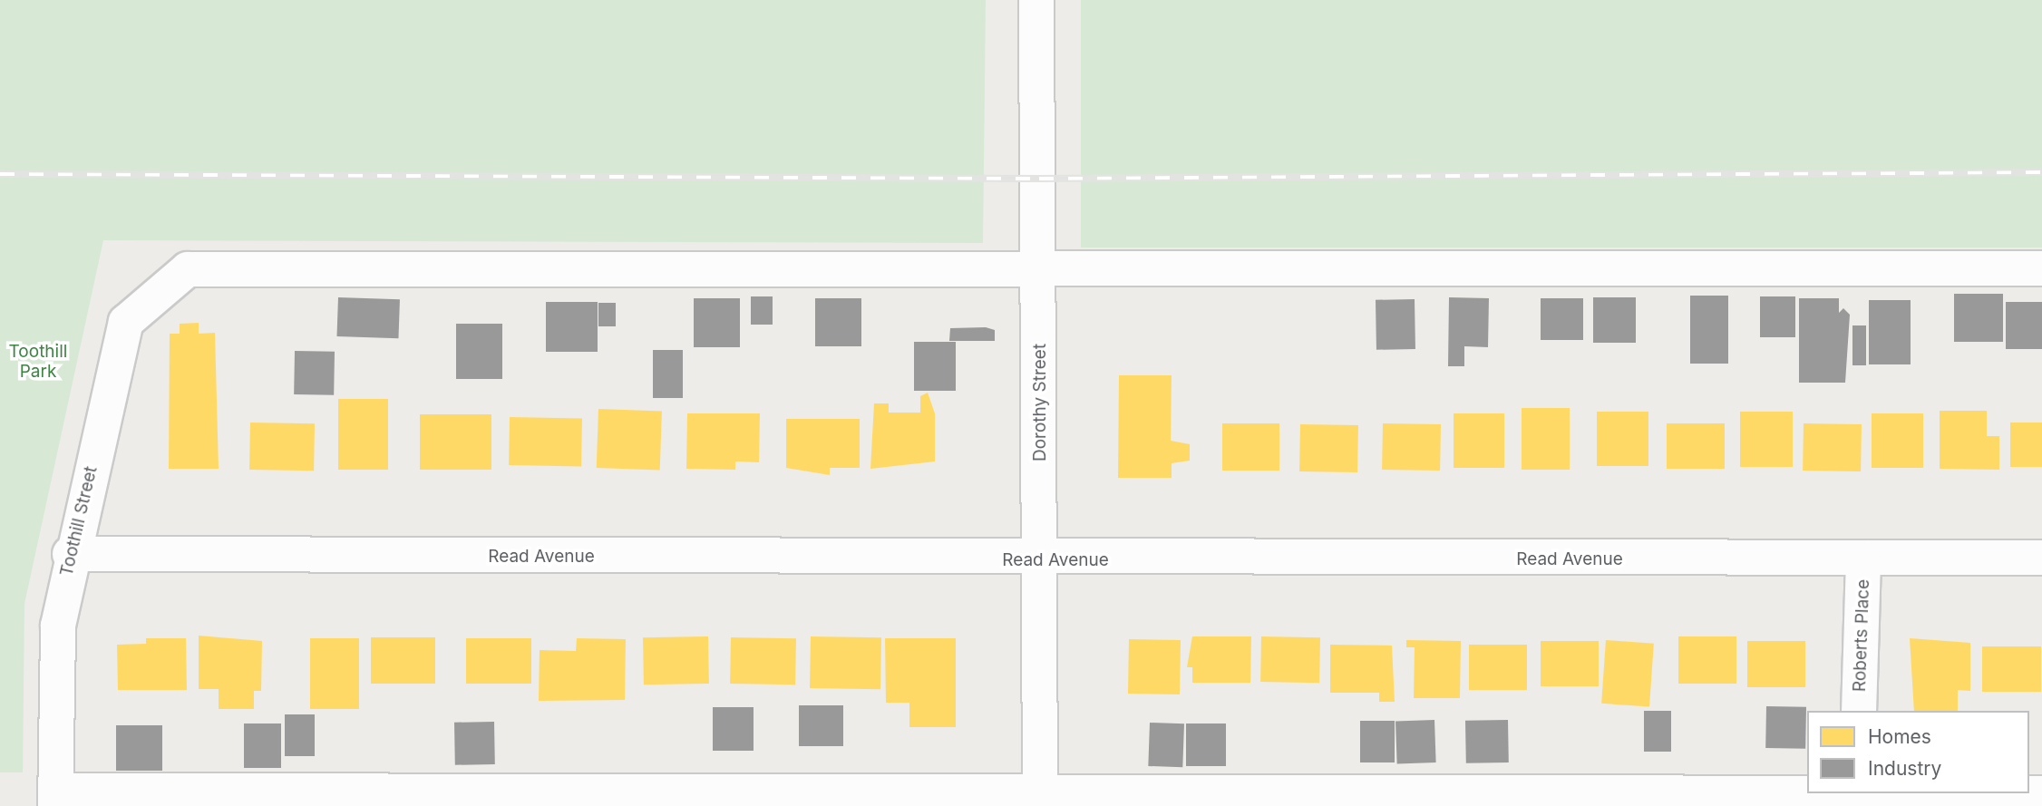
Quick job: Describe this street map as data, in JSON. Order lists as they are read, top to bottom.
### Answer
{
  "streets": {
    "street": [
      "Dorothy Street",
      "Toothill Street",
      "Read Avenue",
      "Roberts Place"
    ]
  },
  "crossings": [
    ["Dorothy Street", "Toothill Street"],
    ["Dorothy Street", "Read Avenue"],
    ["Toothill Street", "Read Avenue"],
    ["Read Avenue", "Roberts Place"]
  ],
  "parks": ["Toothill Park"],
  "legend": ["Homes", "Industry"]
}
